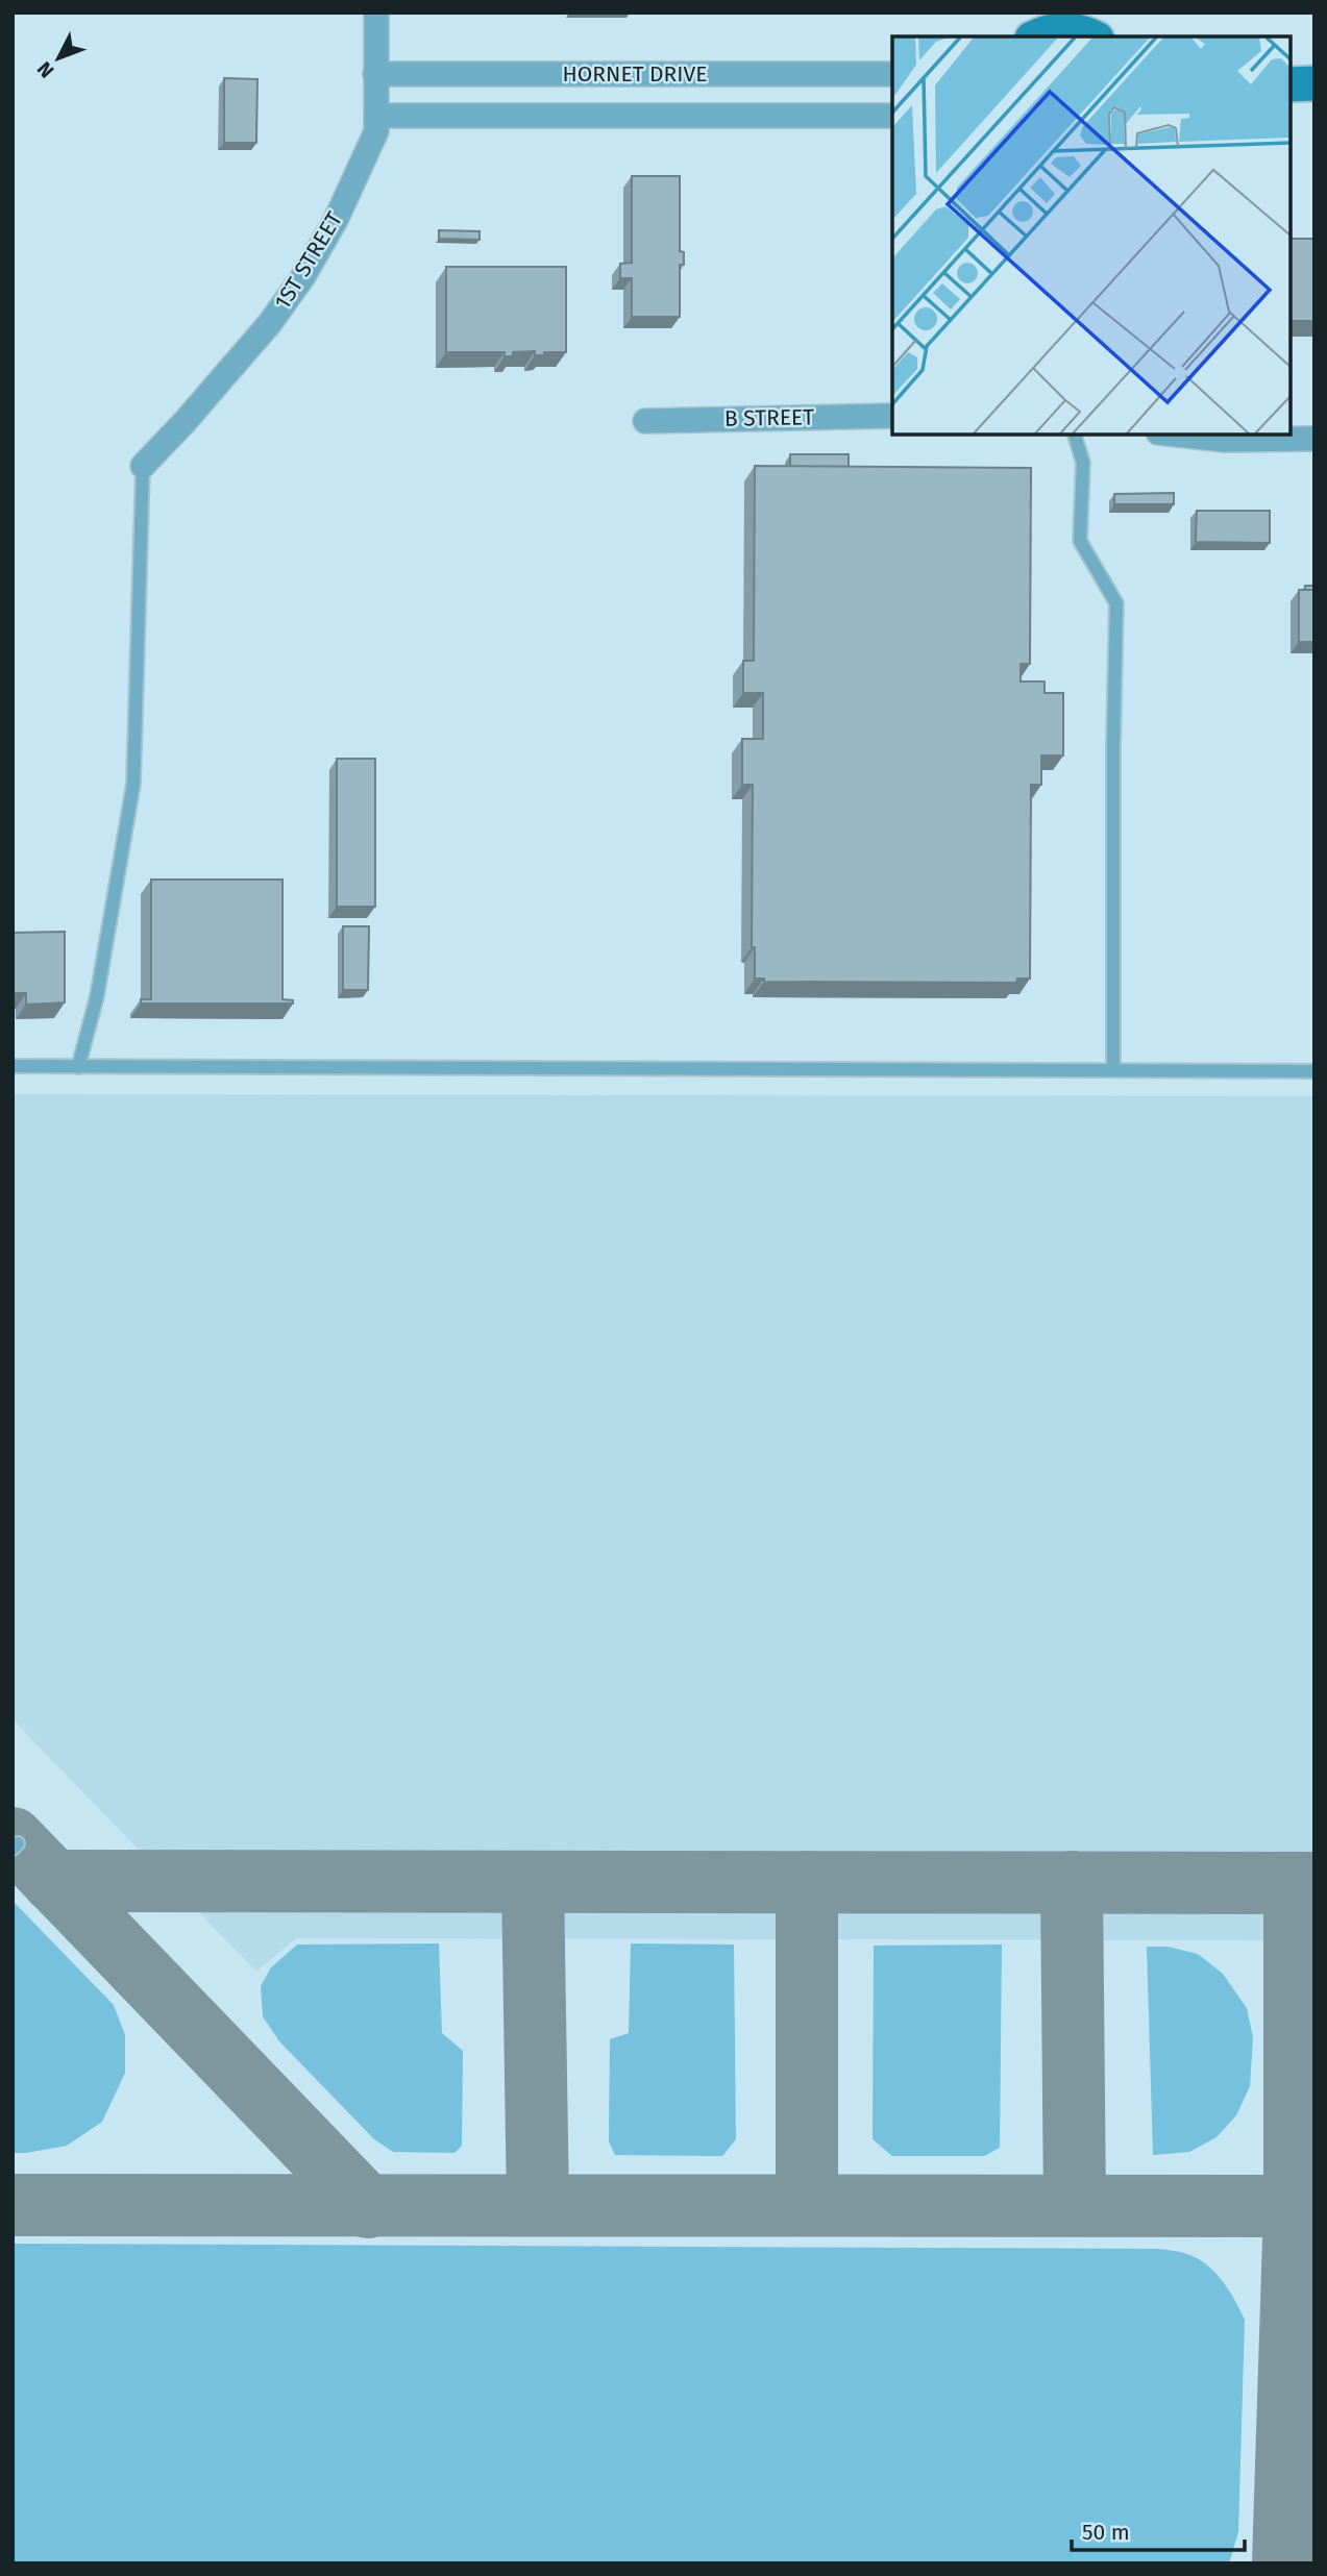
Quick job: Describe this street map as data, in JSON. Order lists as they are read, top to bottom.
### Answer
{
  "streets": {
    "street": ["HORNET DRIVE", "1ST STREET", "B STREET"]
  },
  "crossings": [
    ["HORNET DRIVE", "1ST STREET"]
  ],
  "scale_bar": "50 m",
  "north": "bottom left"
}
